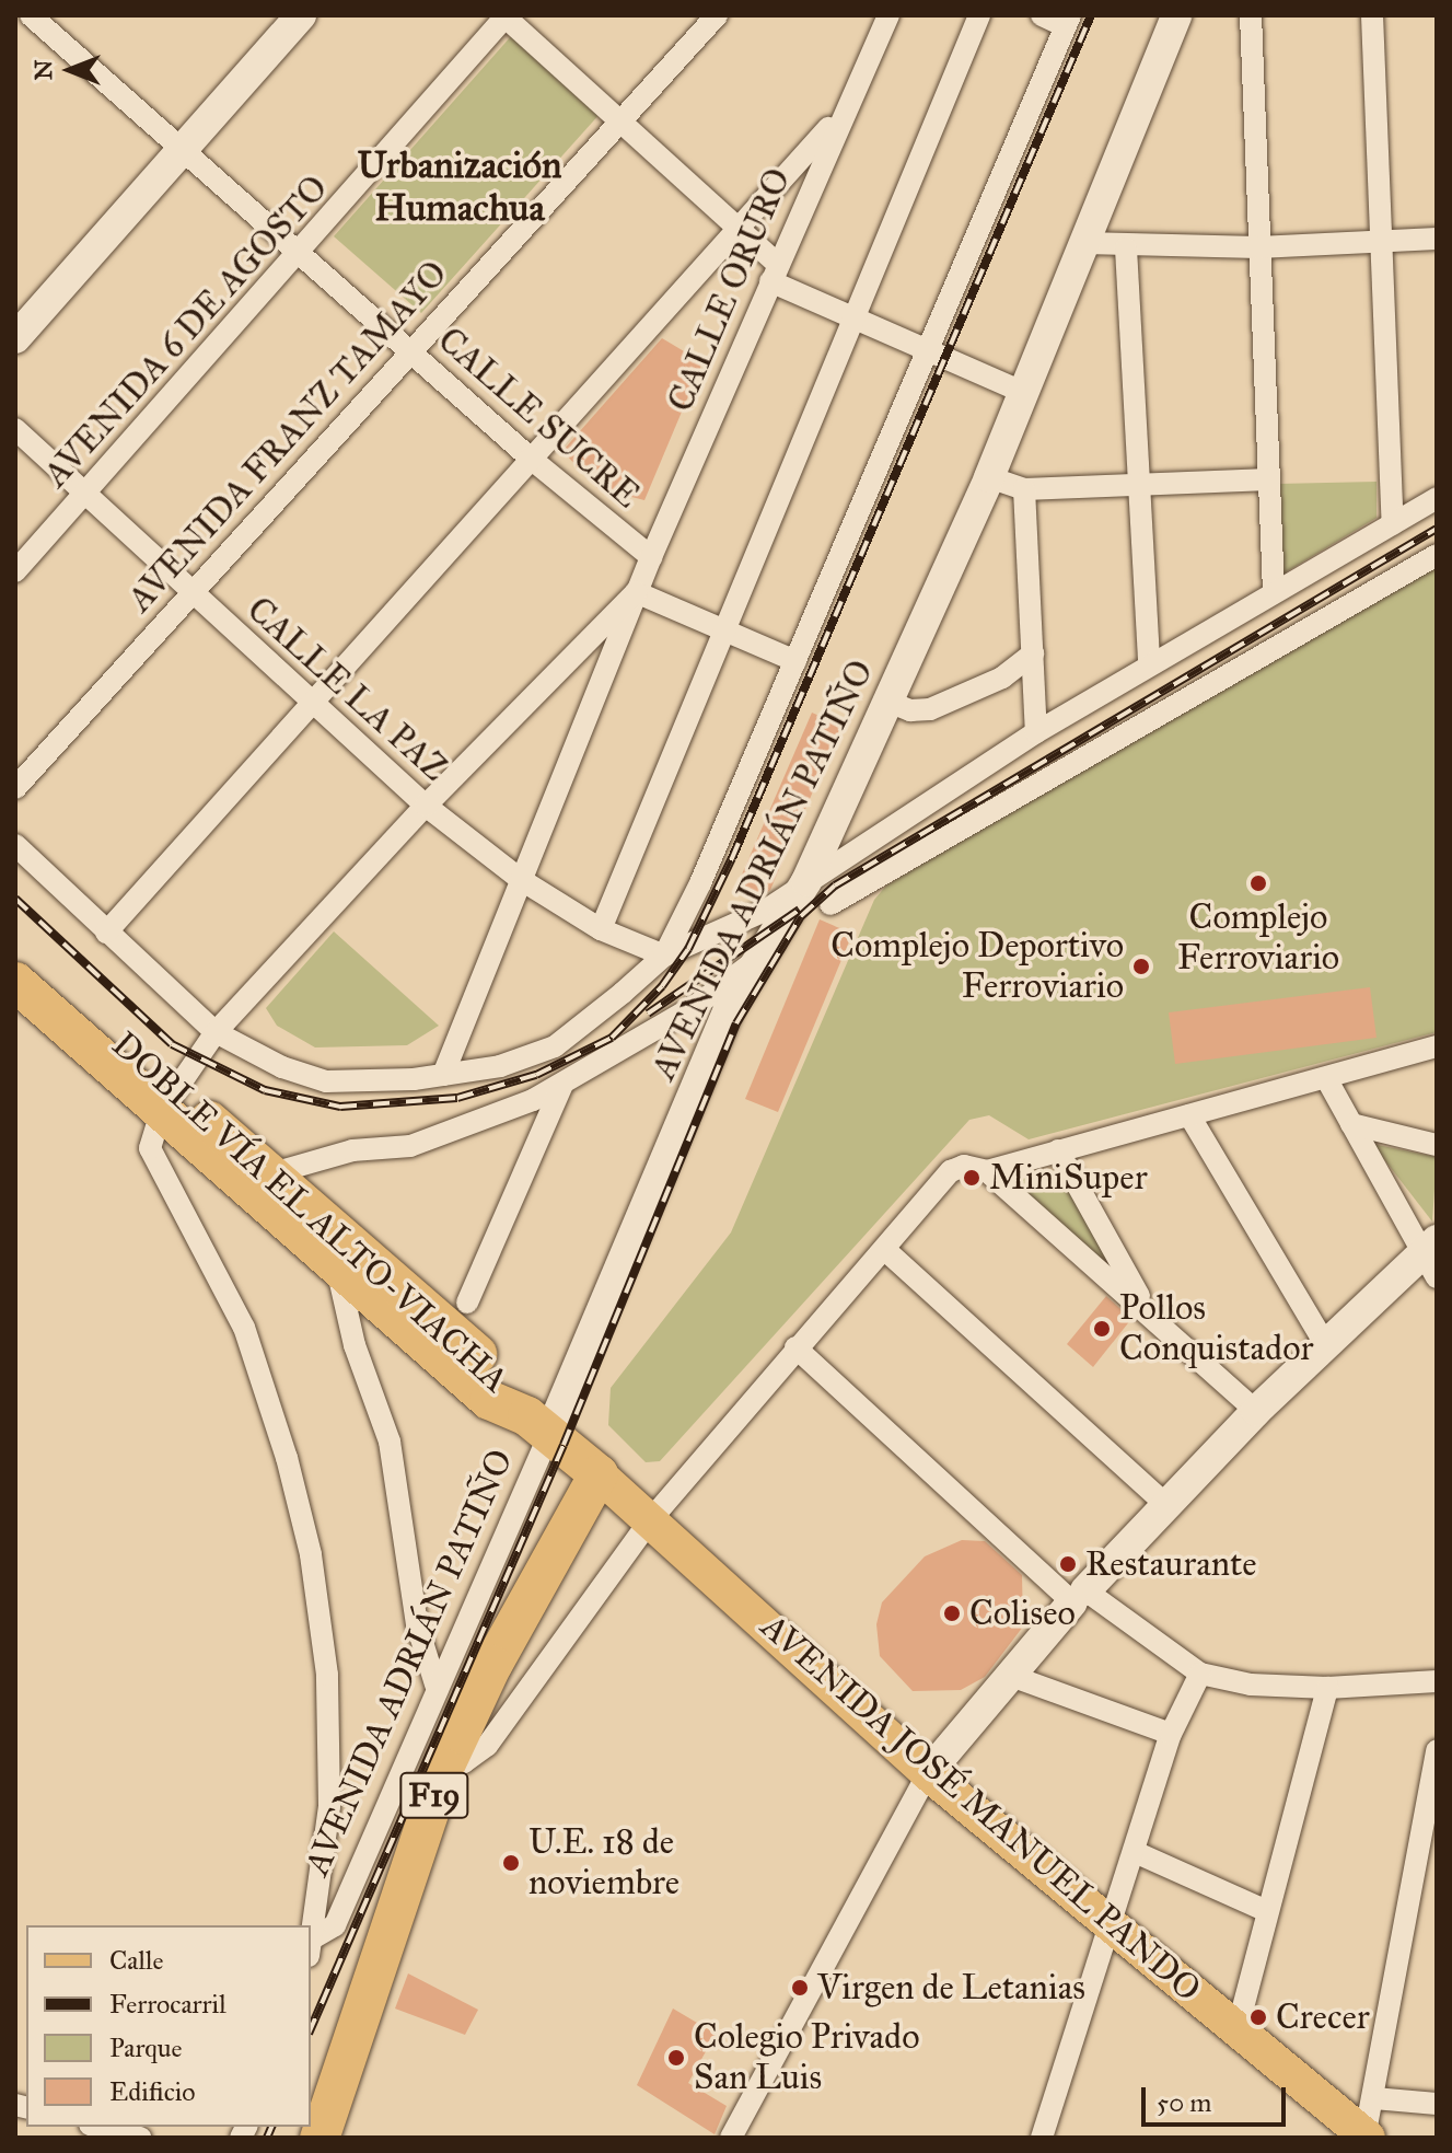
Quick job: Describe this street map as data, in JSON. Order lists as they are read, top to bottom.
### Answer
{
  "streets": {
    "highway": ["DOBLE VÍA EL ALTO-VIACHA", "F19"],
    "main road": ["AVENIDA JOSÉ MANUEL PANDO"],
    "street": [
      "CALLE ORURO",
      "AVENIDA 6 DE AGOSTO",
      "CALLE SUCRE",
      "AVENIDA FRANZ TAMAYO",
      "CALLE LA PAZ",
      "AVENIDA ADRIÁN PATIÑO"
    ]
  },
  "crossings": [
    ["CALLE ORURO", "CALLE SUCRE"],
    ["CALLE ORURO", "CALLE LA PAZ"],
    ["AVENIDA 6 DE AGOSTO", "CALLE SUCRE"],
    ["AVENIDA 6 DE AGOSTO", "CALLE LA PAZ"],
    ["CALLE SUCRE", "AVENIDA FRANZ TAMAYO"],
    ["AVENIDA FRANZ TAMAYO", "CALLE LA PAZ"],
    ["AVENIDA ADRIÁN PATIÑO", "DOBLE VÍA EL ALTO-VIACHA"],
    ["F19", "AVENIDA JOSÉ MANUEL PANDO"]
  ],
  "districts": ["Urbanización Humachua"],
  "places": [
    "Complejo Ferroviario",
    "Complejo Deportivo Ferroviario",
    "MiniSuper",
    "Pollos Conquistador",
    "Restaurante",
    "Coliseo",
    "U.E. 18 de noviembre",
    "Virgen de Letanias",
    "Crecer",
    "Colegio Privado San Luis"
  ],
  "legend": [
    "Calle",
    "Ferrocarril",
    "Parque",
    "Edificio"
  ],
  "scale_bar": "50 m",
  "north": "left"
}
